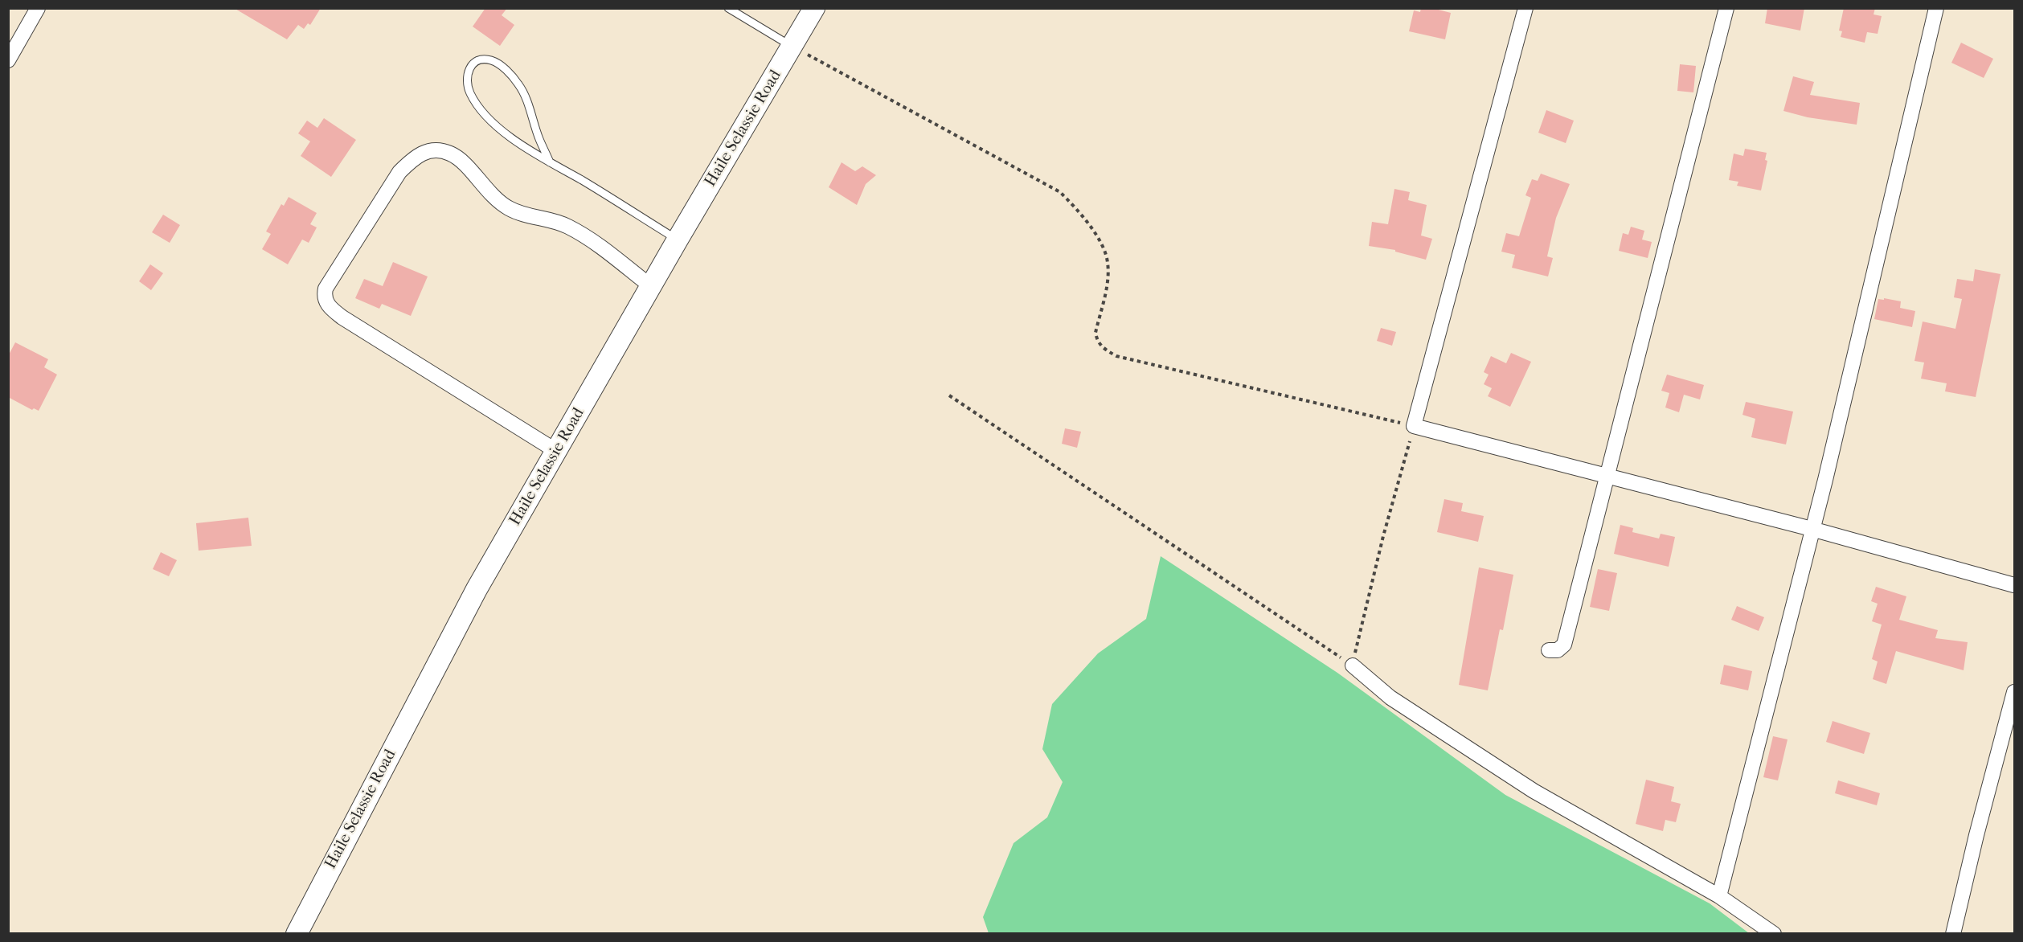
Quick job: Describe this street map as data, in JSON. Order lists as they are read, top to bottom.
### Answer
{
  "streets": {
    "street": ["Haile Selassie Road"]
  }
}
